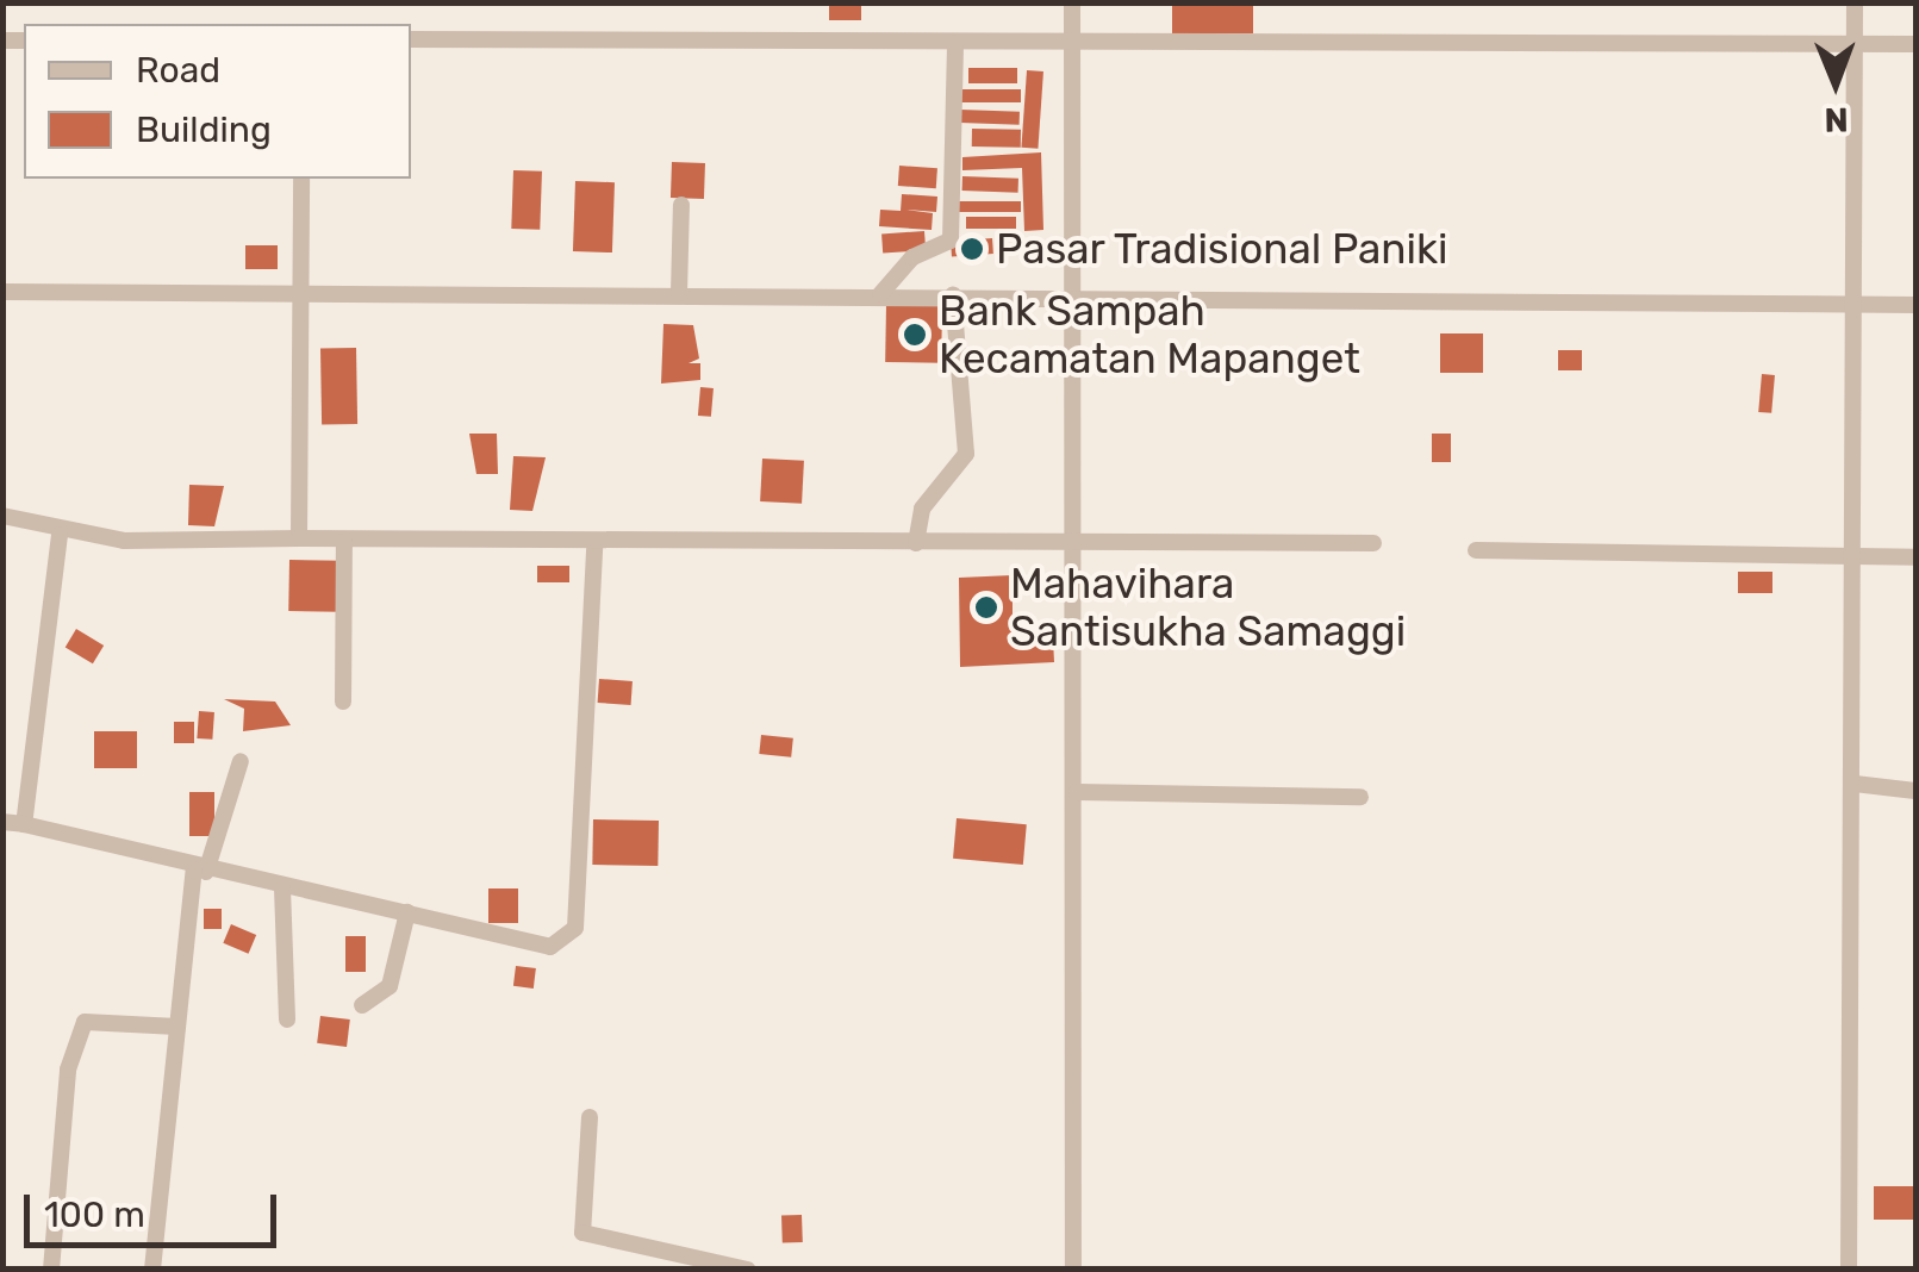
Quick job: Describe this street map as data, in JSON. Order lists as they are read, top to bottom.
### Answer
{
  "places": ["Pasar Tradisional Paniki", "Bank Sampah Kecamatan Mapanget", "Mahavihara Santisukha Samaggi"],
  "legend": ["Road", "Building"],
  "scale_bar": "100 m",
  "north": "bottom"
}
